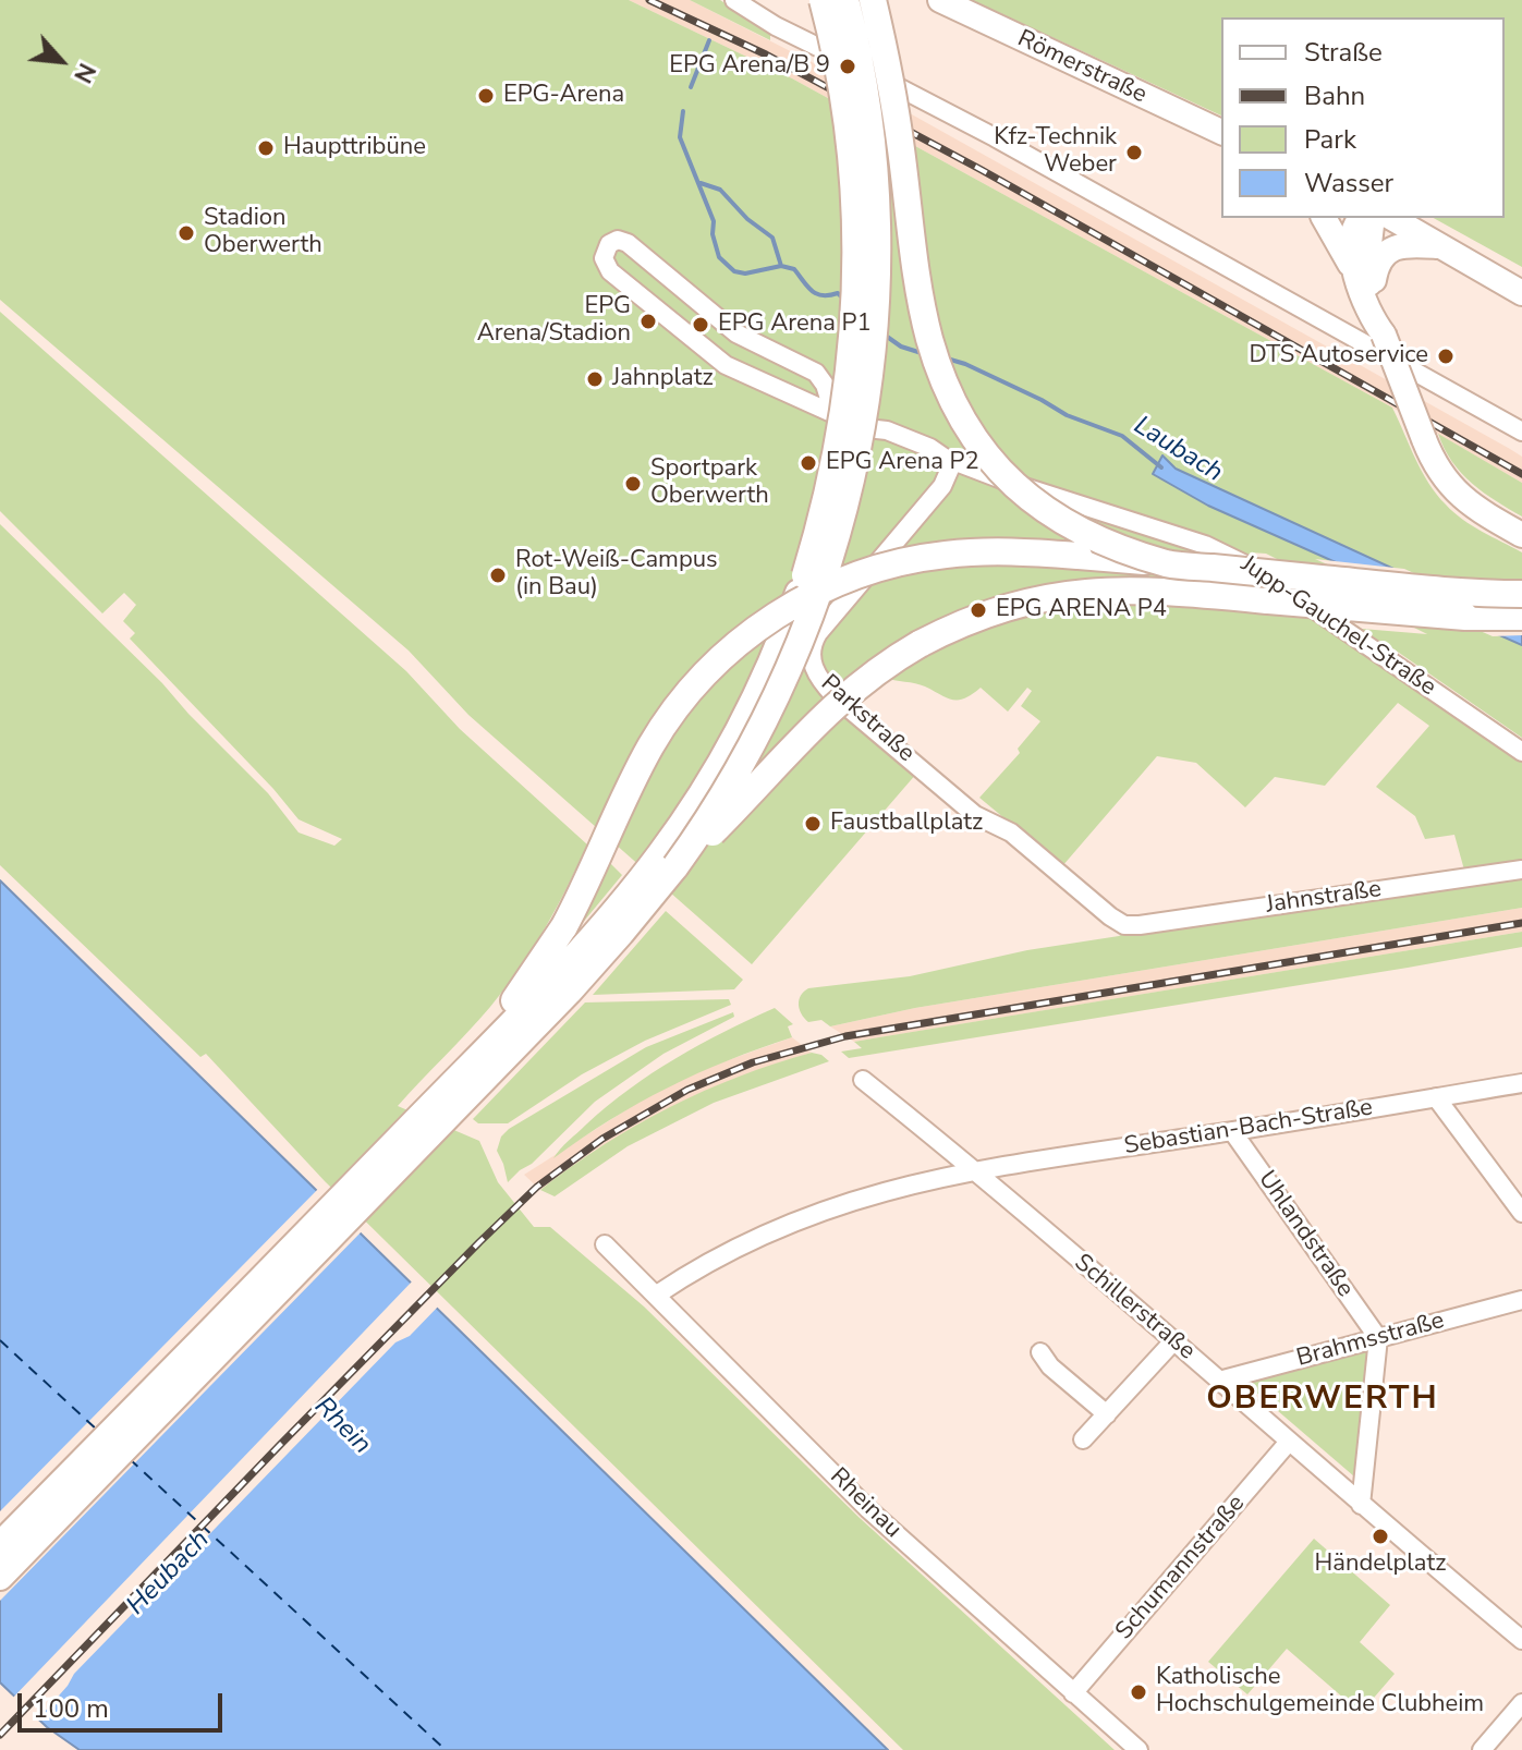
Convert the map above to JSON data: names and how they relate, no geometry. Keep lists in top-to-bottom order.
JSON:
{
  "streets": {
    "main road": ["Römerstraße"],
    "street": [
      "Jupp-Gauchel-Straße",
      "Parkstraße",
      "Jahnstraße",
      "Sebastian-Bach-Straße",
      "Uhlandstraße",
      "Schillerstraße",
      "Brahmsstraße",
      "Rheinau",
      "Schumannstraße"
    ]
  },
  "crossings": [
    ["Jupp-Gauchel-Straße", "Parkstraße"],
    ["Parkstraße", "Jahnstraße"],
    ["Sebastian-Bach-Straße", "Uhlandstraße"],
    ["Sebastian-Bach-Straße", "Schillerstraße"],
    ["Sebastian-Bach-Straße", "Rheinau"],
    ["Uhlandstraße", "Brahmsstraße"],
    ["Schillerstraße", "Brahmsstraße"],
    ["Schillerstraße", "Schumannstraße"],
    ["Rheinau", "Schumannstraße"]
  ],
  "districts": ["OBERWERTH"],
  "water": ["Laubach", "Rhein", "Heubach"],
  "places": [
    "EPG Arena/B 9",
    "EPG-Arena",
    "Haupttribüne",
    "Kfz-Technik Weber",
    "Stadion Oberwerth",
    "EPG Arena/Stadion",
    "EPG Arena P1",
    "DTS Autoservice",
    "Jahnplatz",
    "EPG Arena P2",
    "Sportpark Oberwerth",
    "Rot-Weiß-Campus (in Bau)",
    "EPG ARENA P4",
    "Faustballplatz",
    "Händelplatz",
    "Katholische Hochschulgemeinde Clubheim"
  ],
  "legend": [
    "Straße",
    "Bahn",
    "Park",
    "Wasser"
  ],
  "scale_bar": "100 m",
  "north": "bottom right"
}
